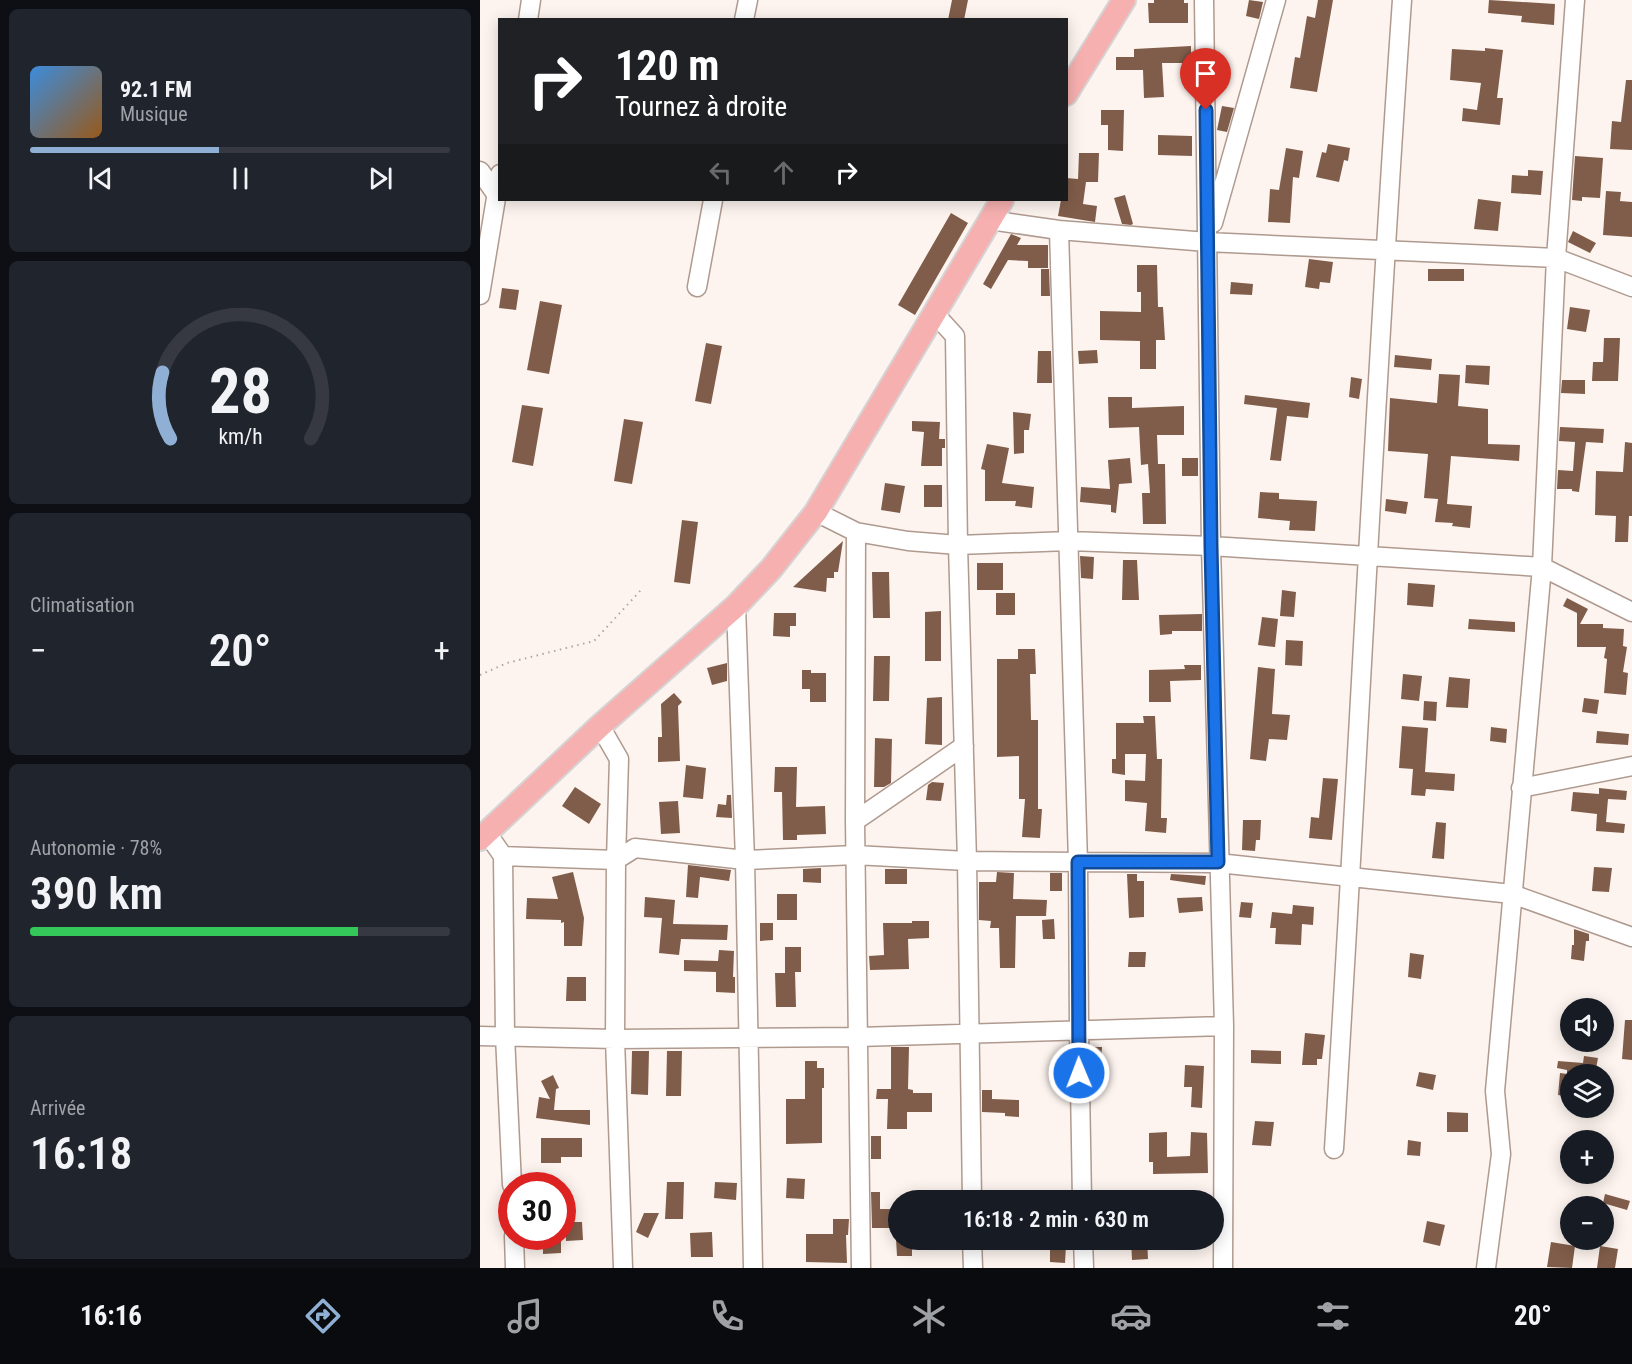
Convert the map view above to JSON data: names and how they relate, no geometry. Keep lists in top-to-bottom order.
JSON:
{
  "page": {
    "turn": ["120 m", "Tournez à droite"],
    "song": ["92.1 FM", "Musique"],
    "tile": [
      "Climatisation",
      ["Autonomie · 78%", "390 km"],
      ["Arrivée", "16:18"]
    ],
    "heat": ["−", "20°", "+"],
    "map_buttons": ["+", "−"],
    "limit": "30",
    "trip": "16:18 · 2 min · 630 m",
    "tabs": ["16:16", "20°"],
    "gauge": ["28", "km/h"]
  }
}
